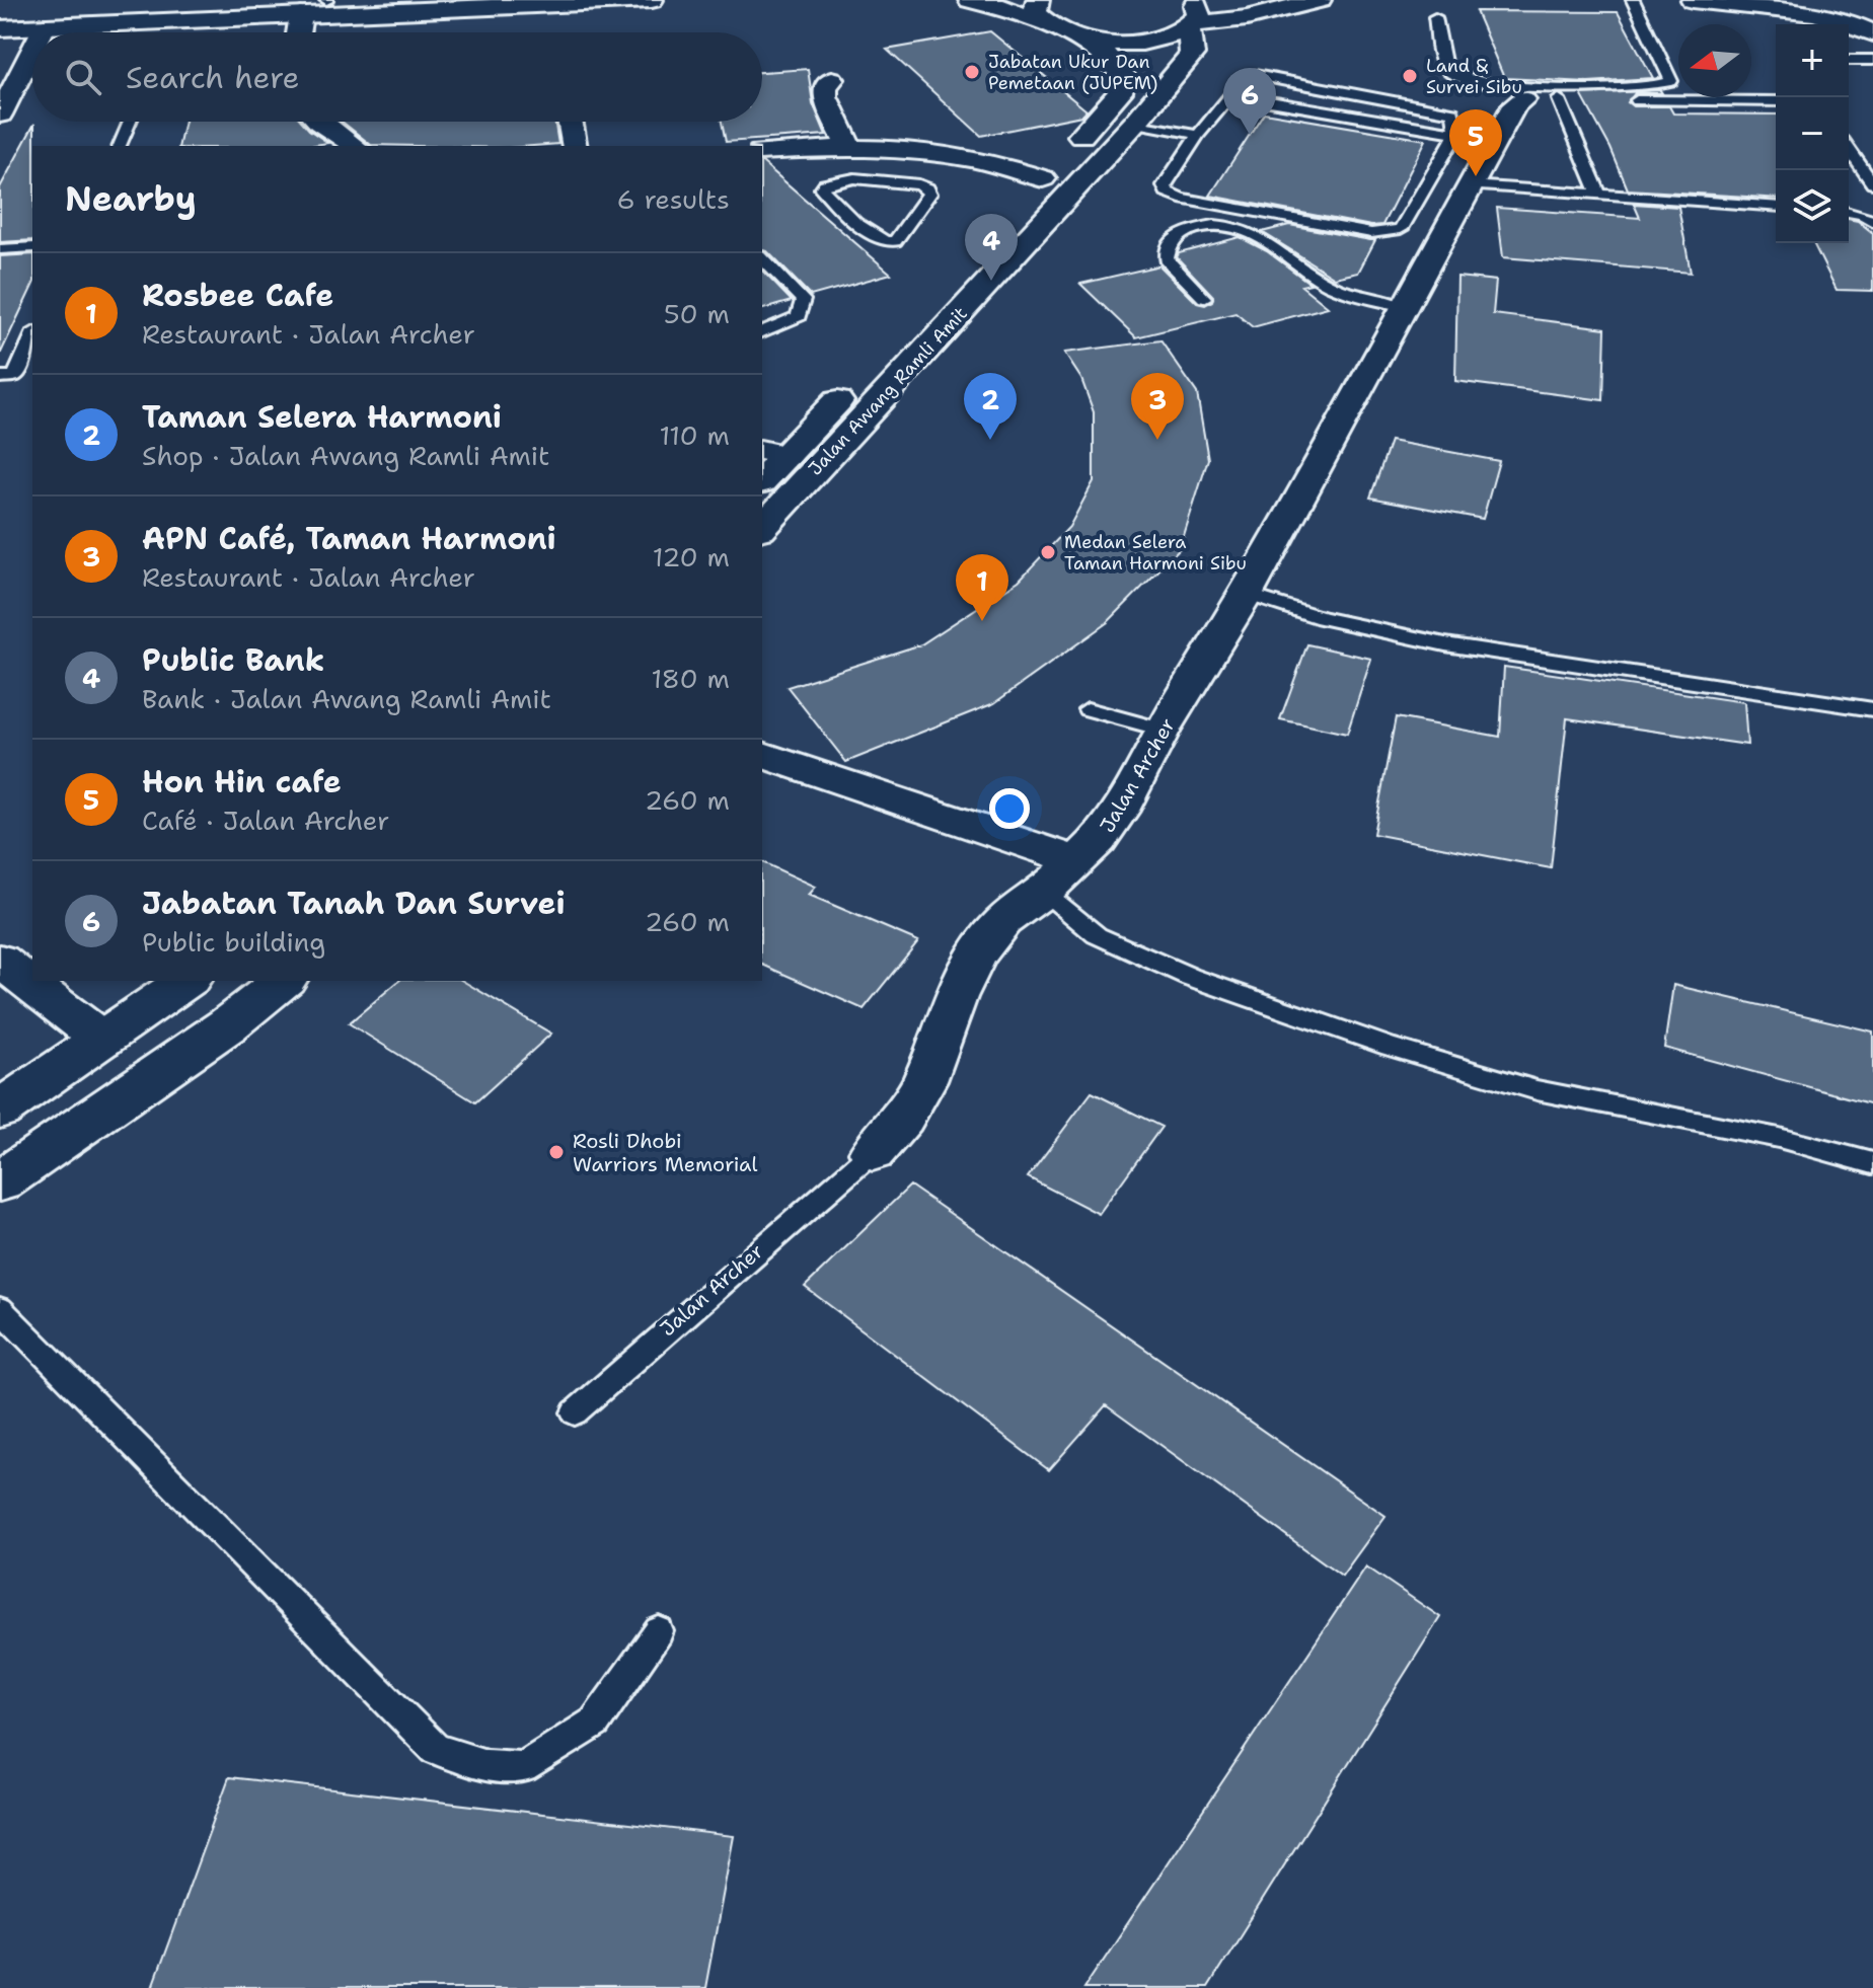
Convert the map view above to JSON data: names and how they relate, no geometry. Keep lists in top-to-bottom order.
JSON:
{
  "streets": {
    "main road": ["Jalan Awang Ramli Amit"],
    "street": ["Jalan Archer"]
  },
  "places": [
    "Jabatan Ukur Dan Pemetaan (JUPEM)",
    "Land & Survei Sibu",
    "Medan Selera Taman Harmoni Sibu",
    "Rosli Dhobi Warriors Memorial"
  ],
  "north": "left",
  "page": {
    "map_buttons": ["+", "−"],
    "search": "Search here",
    "pins": [
      "6",
      "5",
      "4",
      "2",
      "3",
      "1"
    ],
    "heading": ["Nearby", "6 results"],
    "list": [
      {
        "mark": "1",
        "name": "Rosbee Cafe",
        "note": "Restaurant · Jalan Archer",
        "value": "50 m"
      },
      {
        "mark": "2",
        "name": "Taman Selera Harmoni",
        "note": "Shop · Jalan Awang Ramli Amit",
        "value": "110 m"
      },
      {
        "mark": "3",
        "name": "APN Café, Taman Harmoni",
        "note": "Restaurant · Jalan Archer",
        "value": "120 m"
      },
      {
        "mark": "4",
        "name": "Public Bank",
        "note": "Bank · Jalan Awang Ramli Amit",
        "value": "180 m"
      },
      {
        "mark": "5",
        "name": "Hon Hin cafe",
        "note": "Café · Jalan Archer",
        "value": "260 m"
      },
      {
        "mark": "6",
        "name": "Jabatan Tanah Dan Survei",
        "note": "Public building",
        "value": "260 m"
      }
    ]
  }
}
